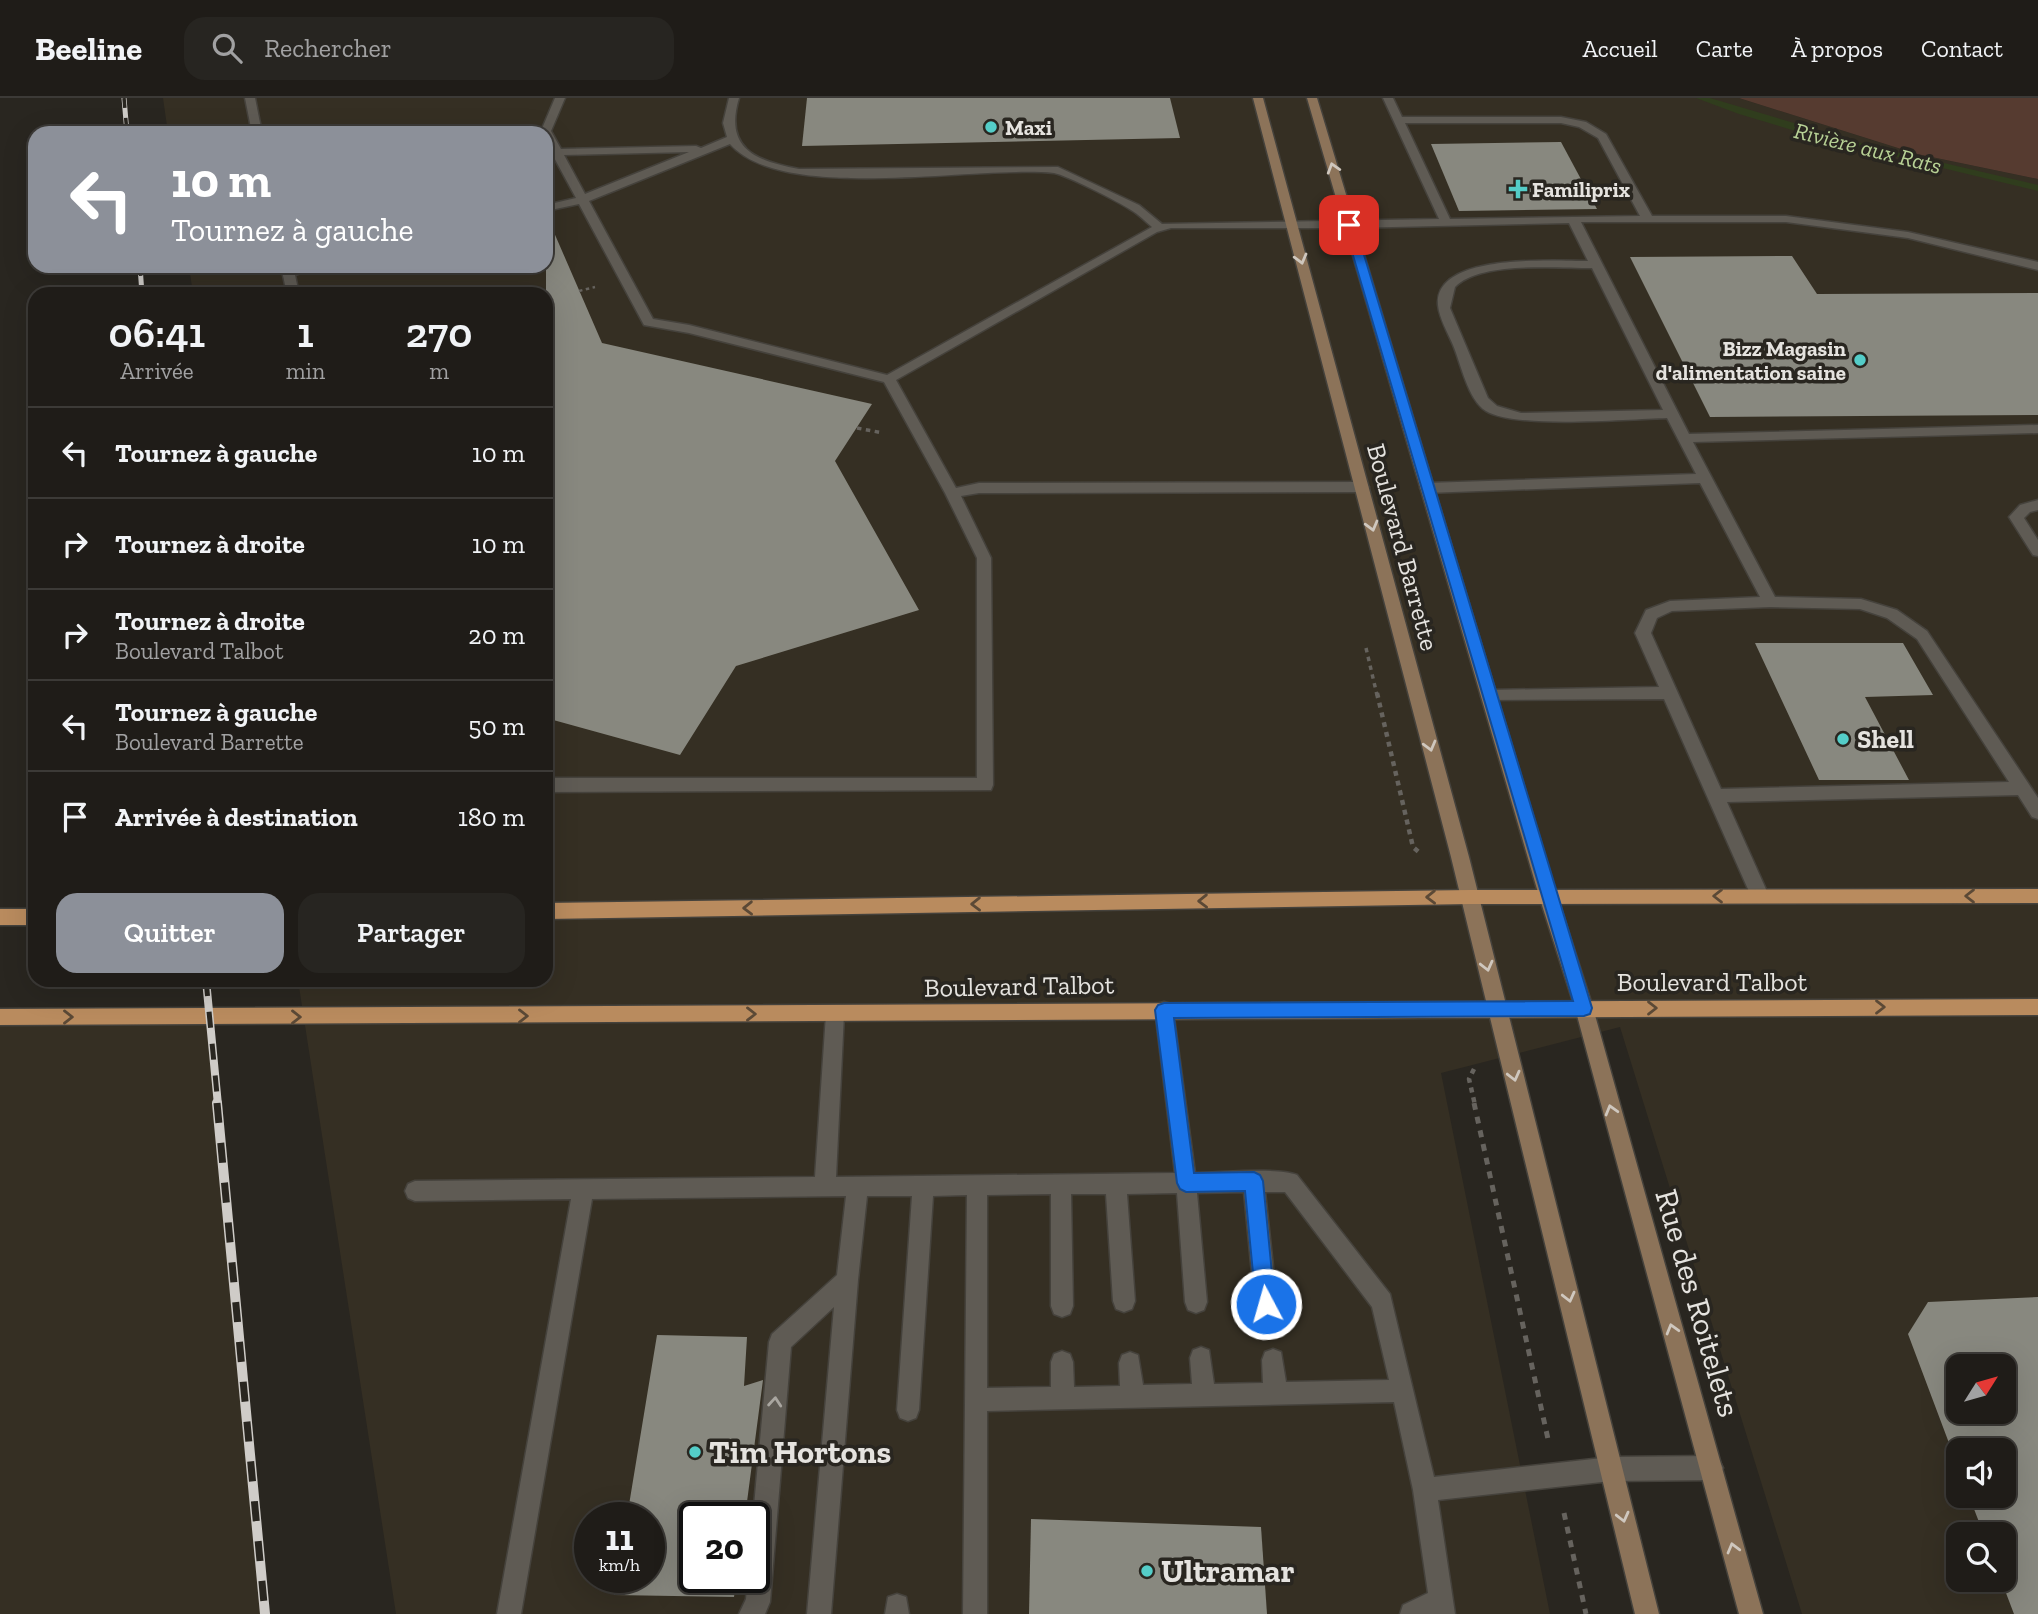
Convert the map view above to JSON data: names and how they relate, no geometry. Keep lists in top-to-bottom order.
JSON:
{
  "streets": {
    "main road": ["Boulevard Barrette", "Boulevard Talbot", "Rue des Roitelets"]
  },
  "crossings": [
    ["Boulevard Barrette", "Boulevard Talbot"],
    ["Boulevard Barrette", "Rue des Roitelets"],
    ["Boulevard Talbot", "Rue des Roitelets"]
  ],
  "water": ["Rivière aux Rats"],
  "places": {
    "other": [
      "Maxi",
      "Bizz Magasin d'alimentation saine",
      "Shell",
      "Tim Hortons",
      "Ultramar"
    ],
    "health": ["Familiprix"]
  },
  "north": "top right",
  "page": {
    "header": "Beeline",
    "search": "Rechercher",
    "nav": [
      "Accueil",
      "Carte",
      "À propos",
      "Contact"
    ],
    "turn": ["10 m", "Tournez à gauche"],
    "eta": [
      "06:41",
      "Arrivée",
      "1",
      "min",
      "270",
      "m"
    ],
    "list": [
      {
        "name": "Tournez à gauche",
        "value": "10 m"
      },
      {
        "name": "Tournez à droite",
        "value": "10 m"
      },
      {
        "name": "Tournez à droite",
        "note": "Boulevard Talbot",
        "value": "20 m"
      },
      {
        "name": "Tournez à gauche",
        "note": "Boulevard Barrette",
        "value": "50 m"
      },
      {
        "name": "Arrivée à destination",
        "value": "180 m"
      }
    ],
    "buttons": ["Quitter", "Partager"],
    "speed": "11 km/h",
    "limit": "20"
  }
}
